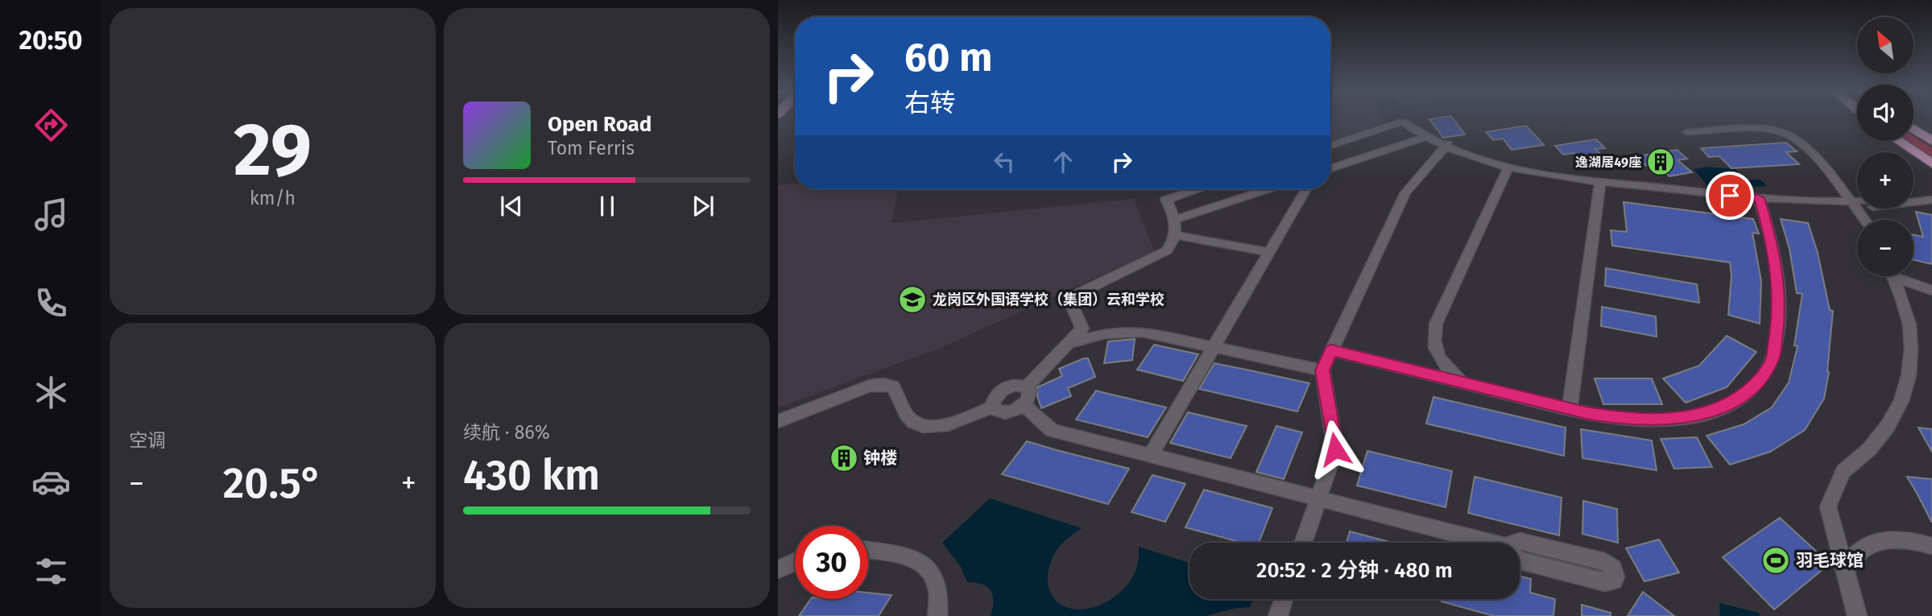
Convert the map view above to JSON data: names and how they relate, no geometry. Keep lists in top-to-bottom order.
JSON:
{
  "places": {
    "building": ["逸湖居49座", "钟楼"],
    "school or university": ["龙岗区外国语学校（集团）云和学校"],
    "sports": ["羽毛球馆"]
  },
  "north": "top left",
  "page": {
    "tabs": "20:50",
    "tile": [
      ["29", "km/h"],
      "空调",
      ["续航 · 86%", "430 km"]
    ],
    "map_buttons": ["+", "−"],
    "turn": ["60 m", "右转"],
    "song": ["Open Road", "Tom Ferris"],
    "heat": ["−", "20.5°", "+"],
    "limit": "30",
    "trip": "20:52 · 2 分钟 · 480 m"
  }
}
